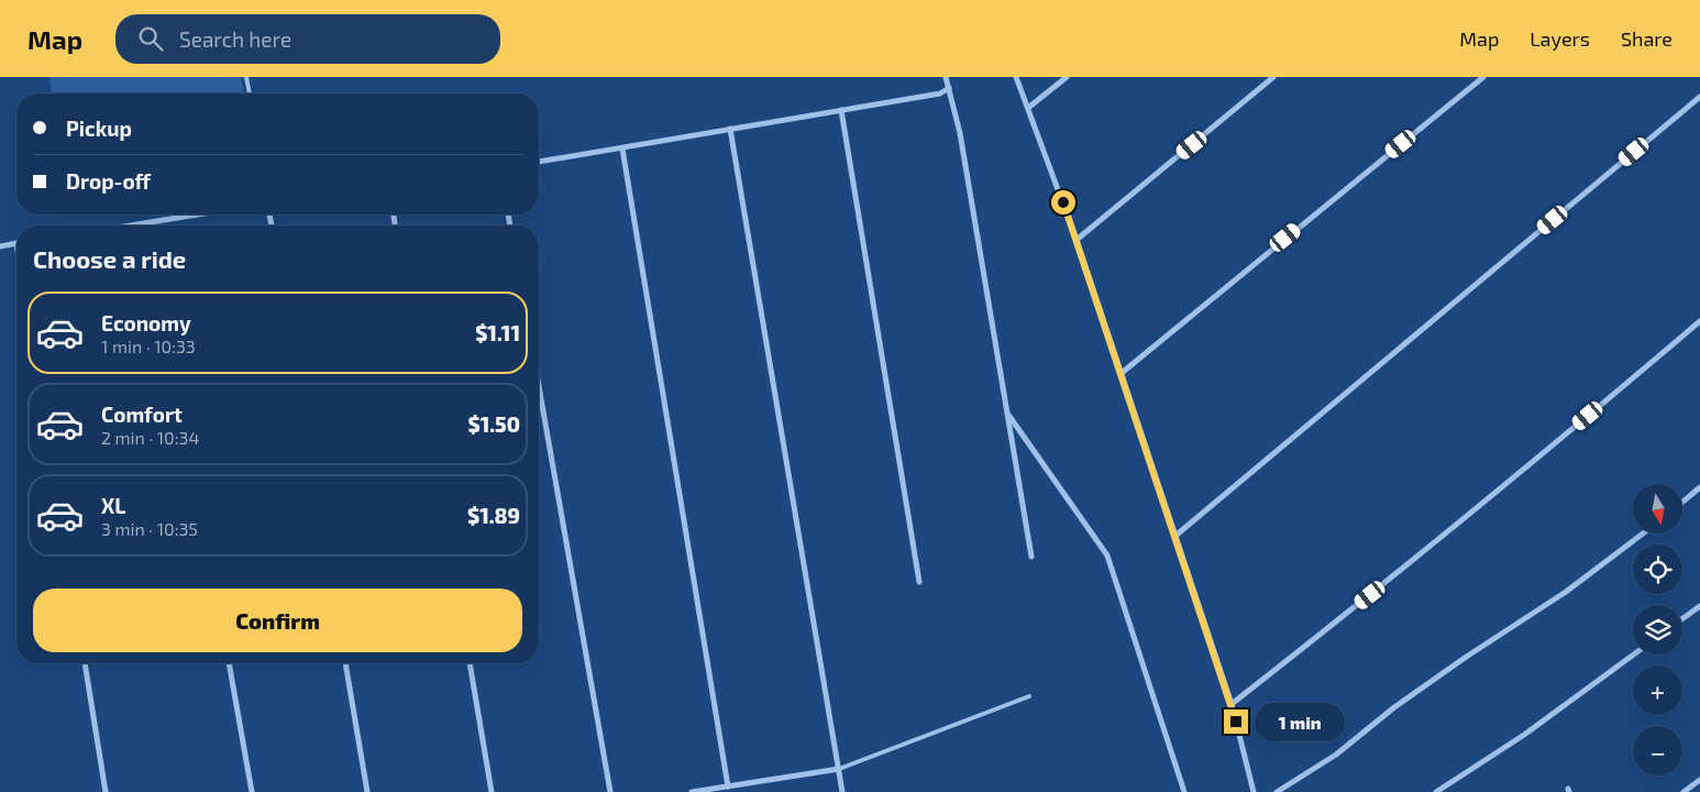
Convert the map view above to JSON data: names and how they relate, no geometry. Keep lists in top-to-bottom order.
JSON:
{
  "north": "bottom",
  "page": {
    "header": "Map",
    "search": "Search here",
    "nav": ["Map", "Layers", "Share"],
    "banner": ["Pickup", "Drop-off"],
    "heading": "Choose a ride",
    "list": [
      {
        "name": "Economy",
        "note": "1 min · 10:33",
        "value": "$1.11"
      },
      {
        "name": "Comfort",
        "note": "2 min · 10:34",
        "value": "$1.50"
      },
      {
        "name": "XL",
        "note": "3 min · 10:35",
        "value": "$1.89"
      }
    ],
    "map_buttons": ["+", "−"],
    "buttons": "Confirm",
    "bubble": "1 min"
  }
}
